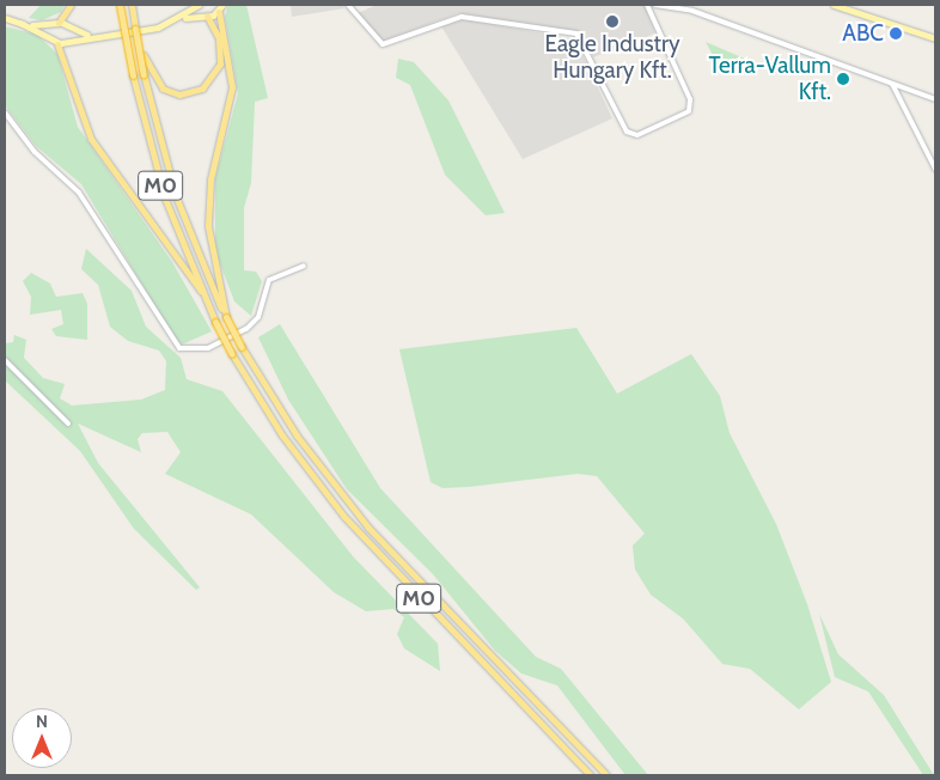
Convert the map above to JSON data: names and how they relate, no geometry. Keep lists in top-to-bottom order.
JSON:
{
  "streets": {
    "highway": ["M0"]
  },
  "places": ["Eagle Industry Hungary Kft.", "ABC", "Terra-Vallum Kft."],
  "north": "top"
}
